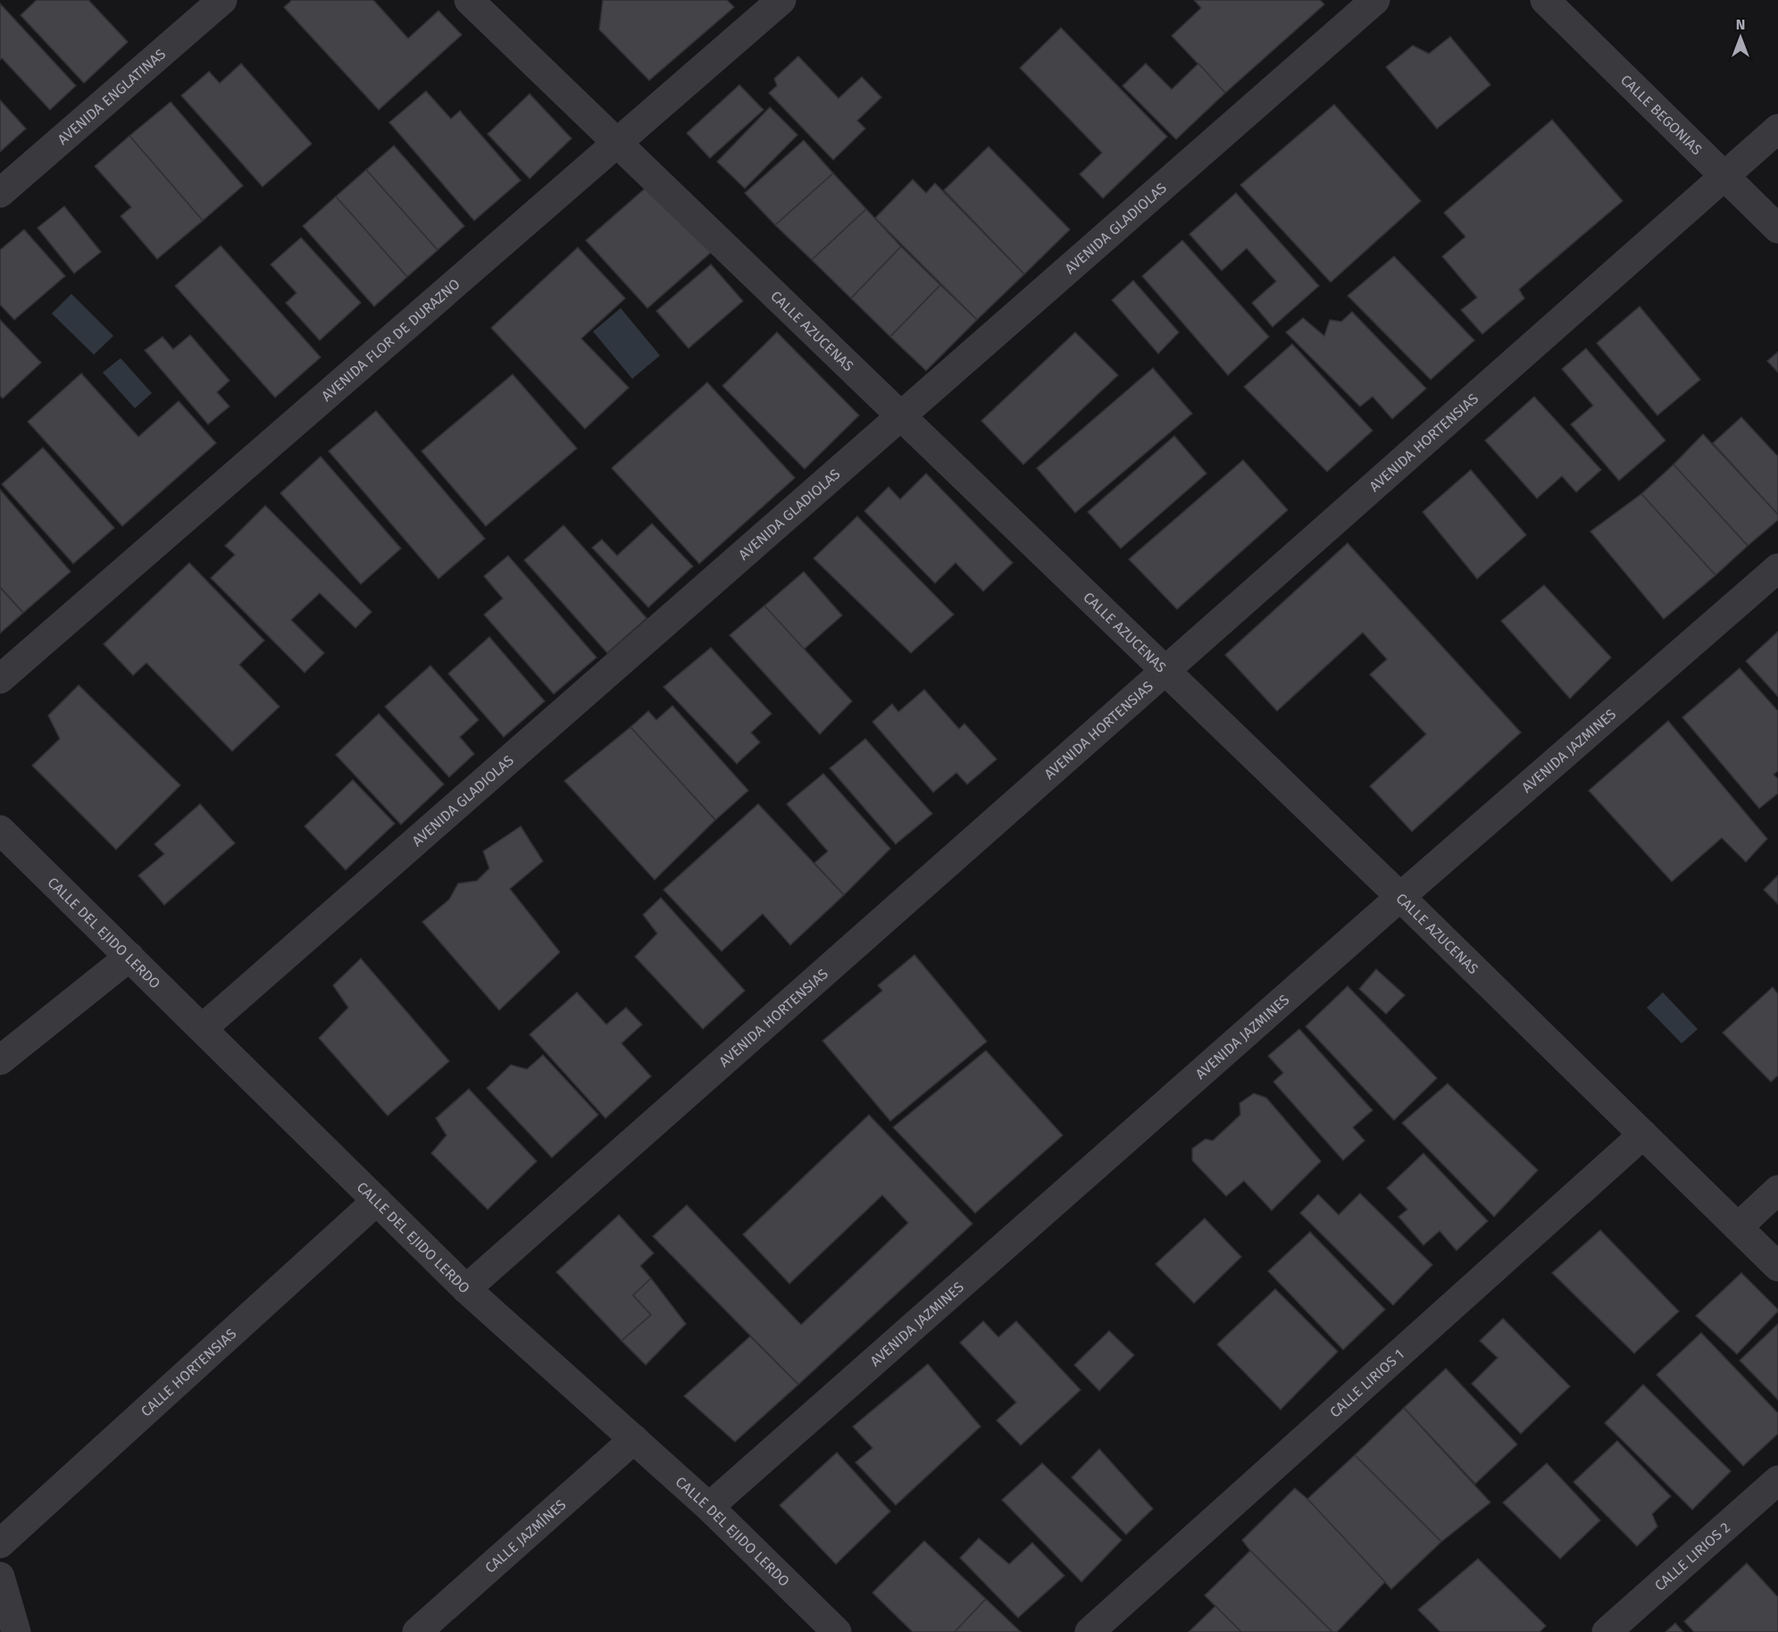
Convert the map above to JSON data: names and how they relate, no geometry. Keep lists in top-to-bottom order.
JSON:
{
  "streets": {
    "street": [
      "AVENIDA ENGLATINAS",
      "CALLE BEGONIAS",
      "AVENIDA GLADIOLAS",
      "CALLE AZUCENAS",
      "AVENIDA FLOR DE DURAZNO",
      "AVENIDA HORTENSIAS",
      "AVENIDA JAZMINES",
      "CALLE DEL EJIDO LERDO",
      "CALLE HORTENSIAS",
      "CALLE LIRIOS 1",
      "CALLE JAZMÍNES",
      "CALLE LIRIOS 2"
    ]
  },
  "crossings": [
    ["CALLE BEGONIAS", "AVENIDA HORTENSIAS"],
    ["AVENIDA GLADIOLAS", "CALLE AZUCENAS"],
    ["AVENIDA GLADIOLAS", "CALLE DEL EJIDO LERDO"],
    ["CALLE AZUCENAS", "AVENIDA FLOR DE DURAZNO"],
    ["CALLE AZUCENAS", "AVENIDA HORTENSIAS"],
    ["CALLE AZUCENAS", "AVENIDA JAZMINES"],
    ["CALLE AZUCENAS", "CALLE LIRIOS 1"],
    ["AVENIDA HORTENSIAS", "CALLE DEL EJIDO LERDO"],
    ["AVENIDA JAZMINES", "CALLE DEL EJIDO LERDO"],
    ["CALLE DEL EJIDO LERDO", "CALLE HORTENSIAS"],
    ["CALLE DEL EJIDO LERDO", "CALLE JAZMÍNES"]
  ],
  "north": "top"
}
